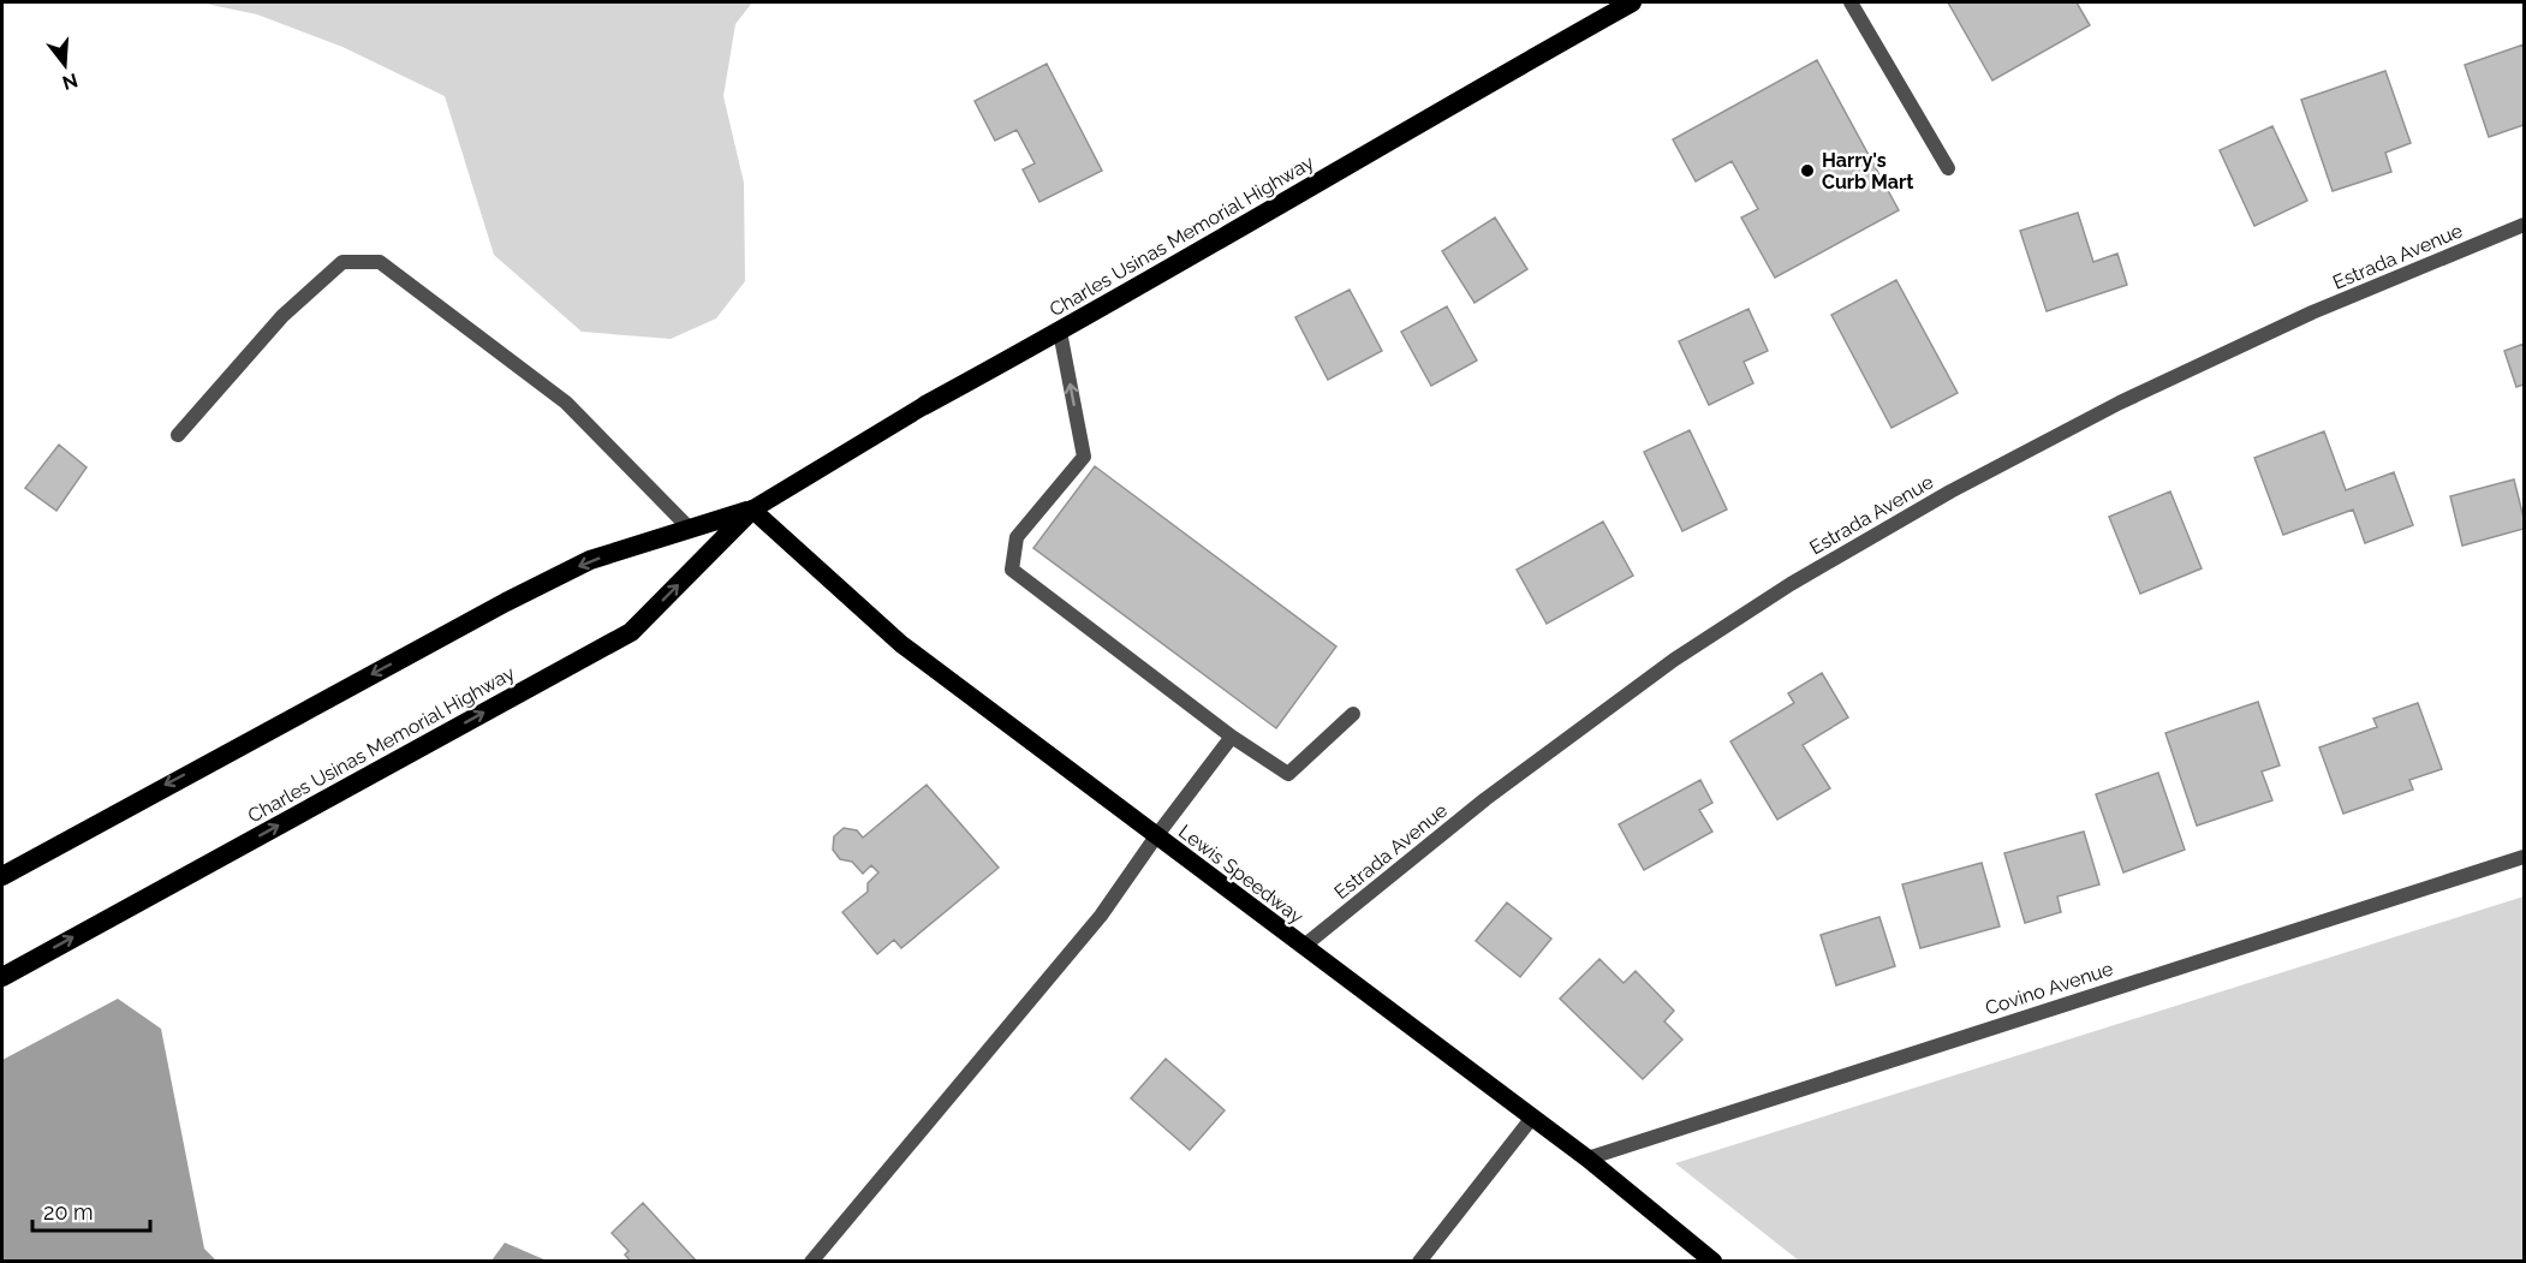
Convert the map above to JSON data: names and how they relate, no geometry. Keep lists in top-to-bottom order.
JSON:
{
  "streets": {
    "highway": ["Charles Usinas Memorial Highway"],
    "main road": ["Lewis Speedway"],
    "street": ["Estrada Avenue", "Covino Avenue"]
  },
  "crossings": [
    ["Charles Usinas Memorial Highway", "Lewis Speedway"],
    ["Estrada Avenue", "Lewis Speedway"],
    ["Lewis Speedway", "Covino Avenue"]
  ],
  "places": ["Harry's Curb Mart"],
  "scale_bar": "20 m",
  "north": "bottom"
}
